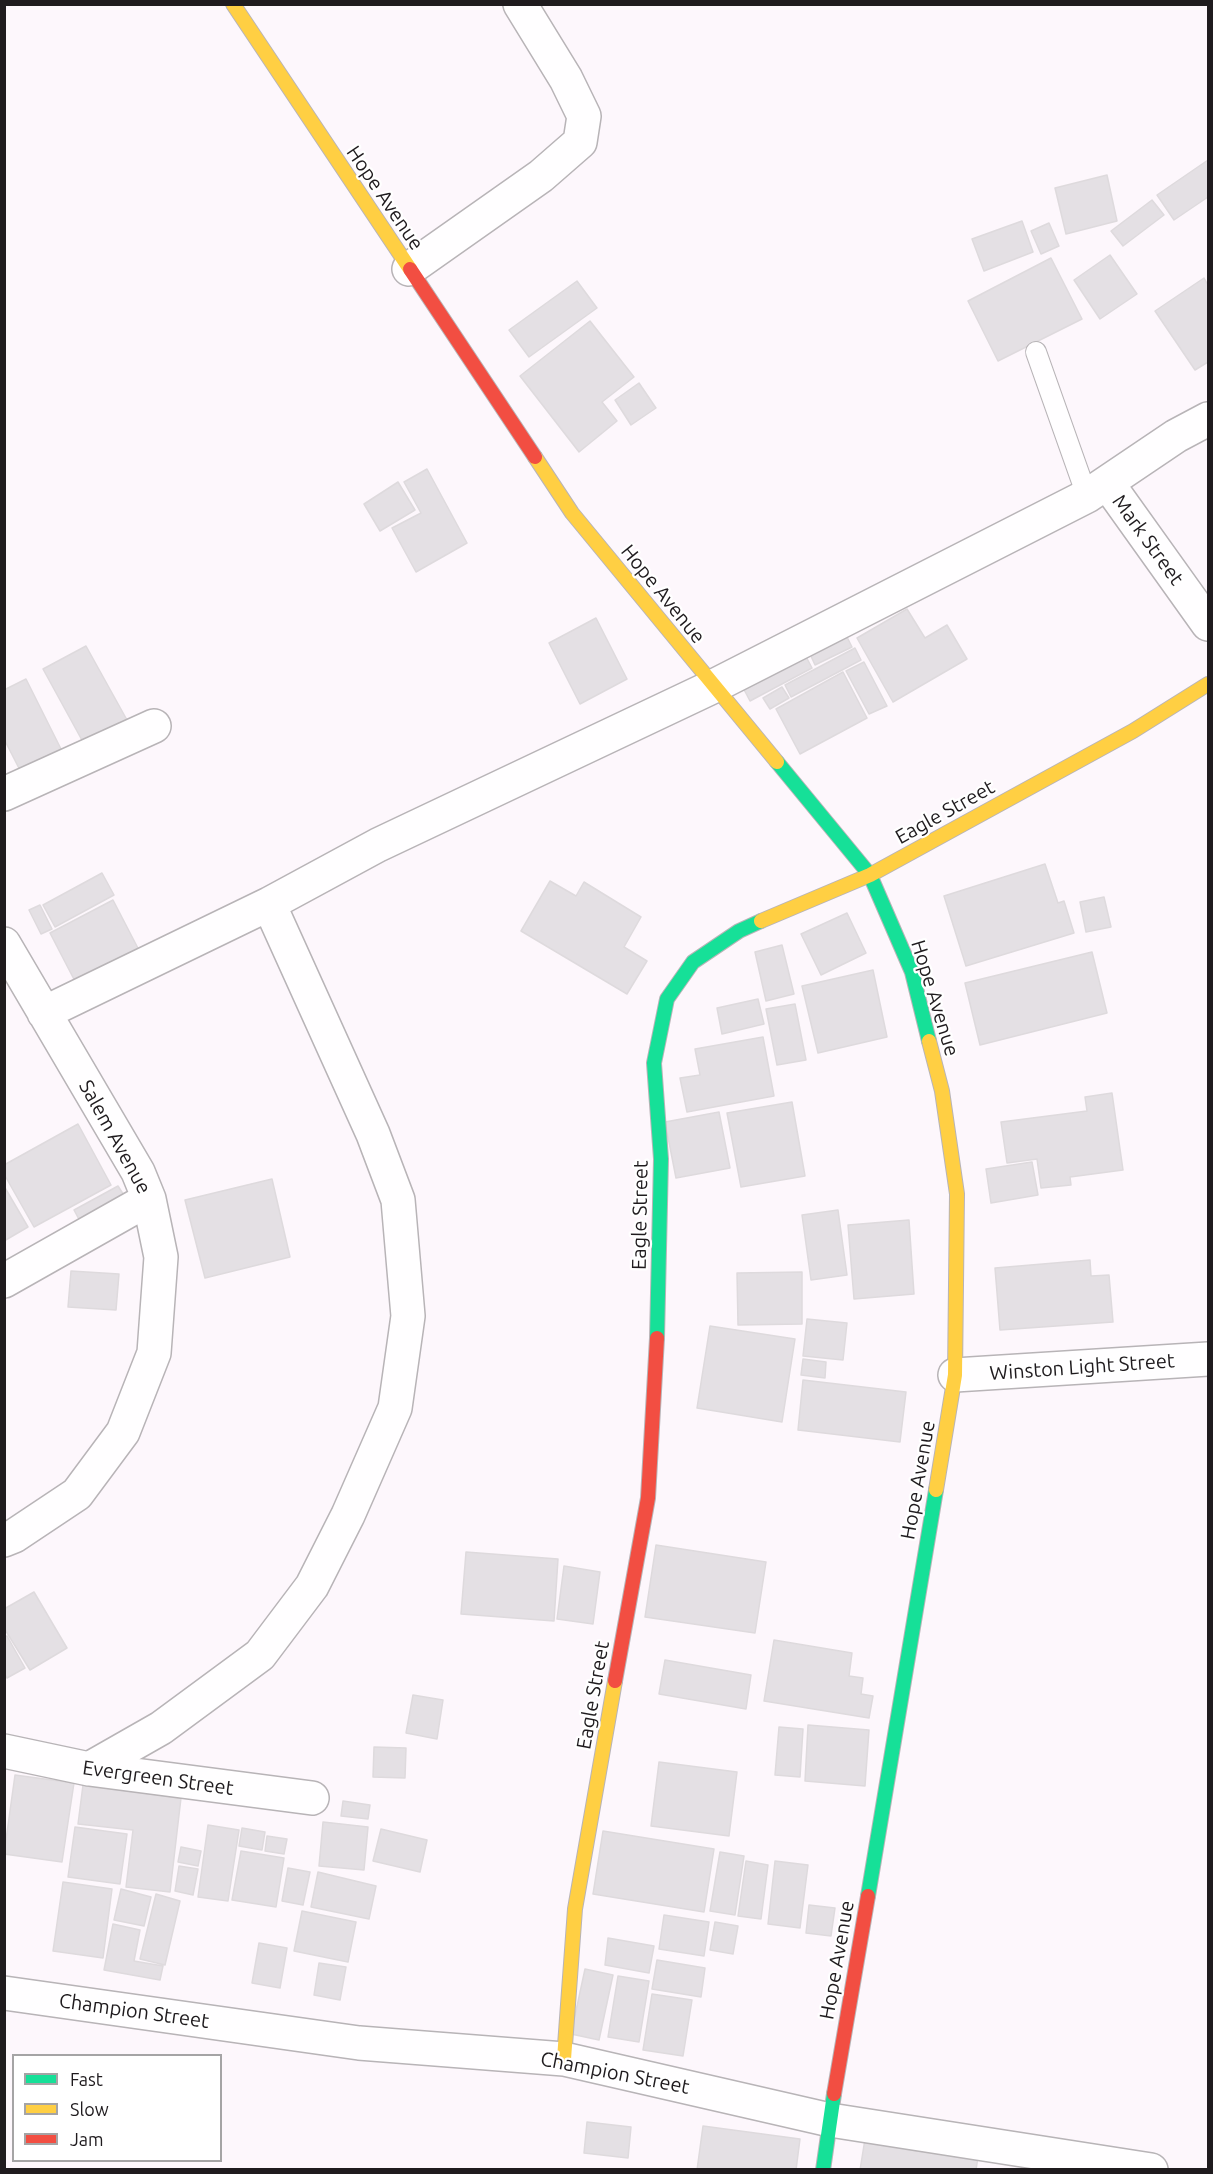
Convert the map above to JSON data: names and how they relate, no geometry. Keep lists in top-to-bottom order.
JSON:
{
  "streets": {
    "street": [
      "Hope Avenue",
      "Mark Street",
      "Eagle Street",
      "Salem Avenue",
      "Winston Light Street",
      "Evergreen Street",
      "Champion Street"
    ]
  },
  "crossings": [
    ["Hope Avenue", "Eagle Street"],
    ["Hope Avenue", "Winston Light Street"],
    ["Hope Avenue", "Champion Street"],
    ["Eagle Street", "Champion Street"]
  ],
  "legend": ["Fast", "Slow", "Jam"]
}
